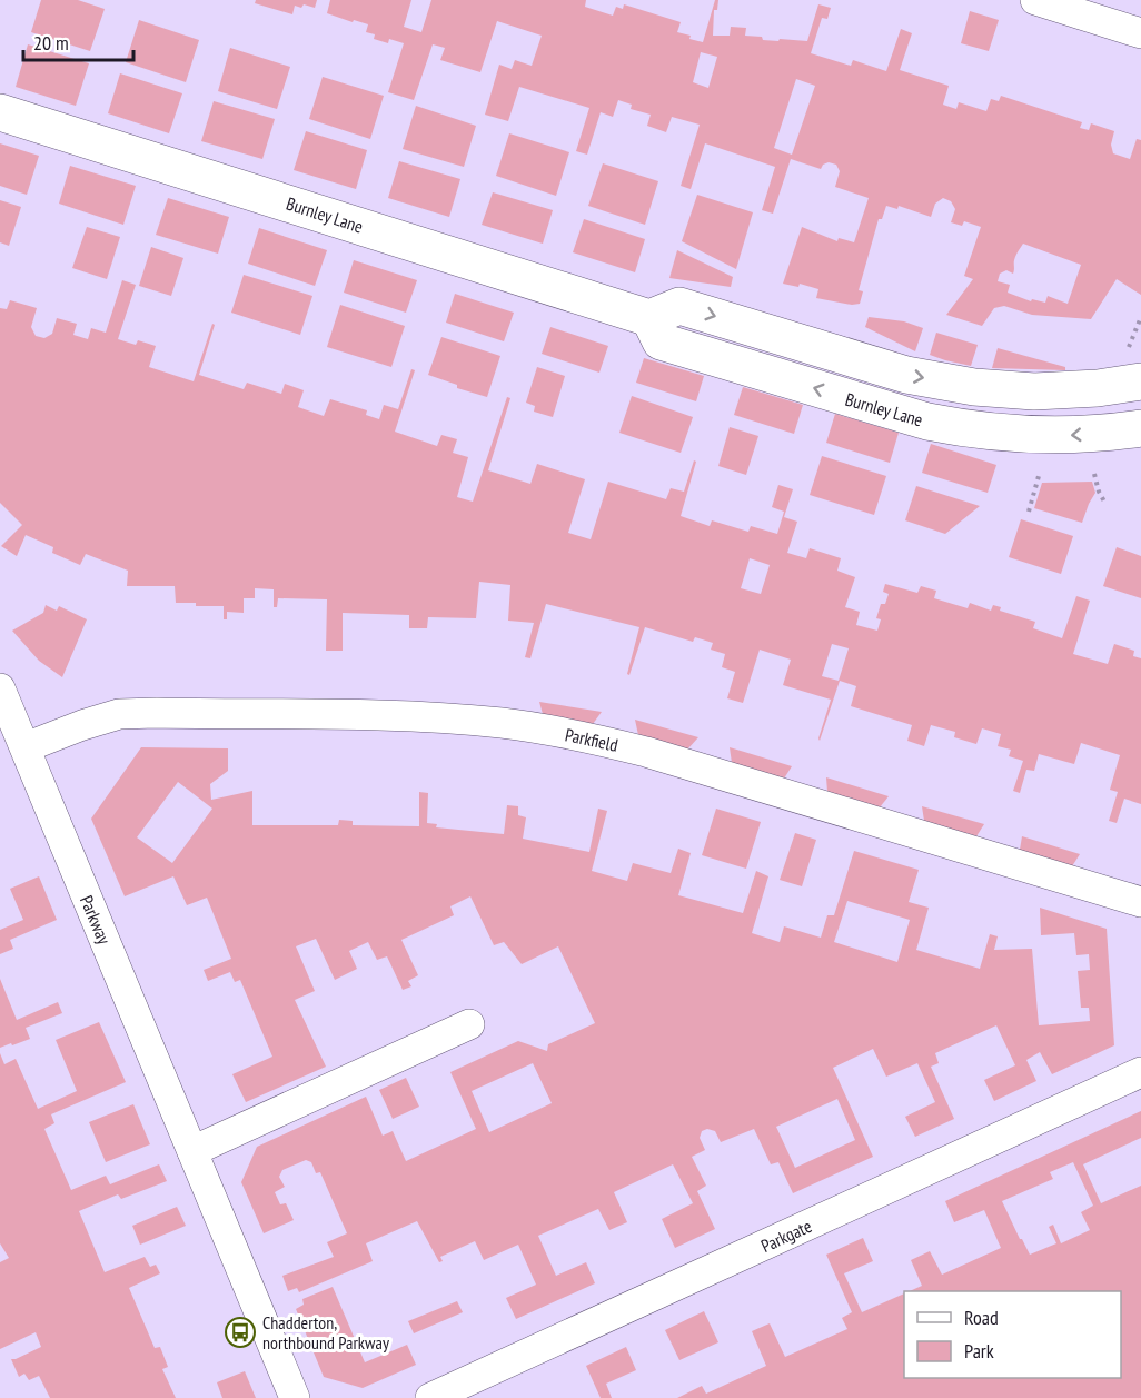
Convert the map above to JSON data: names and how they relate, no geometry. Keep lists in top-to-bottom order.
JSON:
{
  "streets": {
    "street": [
      "Burnley Lane",
      "Parkfield",
      "Parkway",
      "Parkgate"
    ]
  },
  "crossings": [
    ["Parkfield", "Parkway"]
  ],
  "places": {
    "bus stop": ["Chadderton, northbound Parkway"]
  },
  "legend": ["Road", "Park"],
  "scale_bar": "20 m"
}
